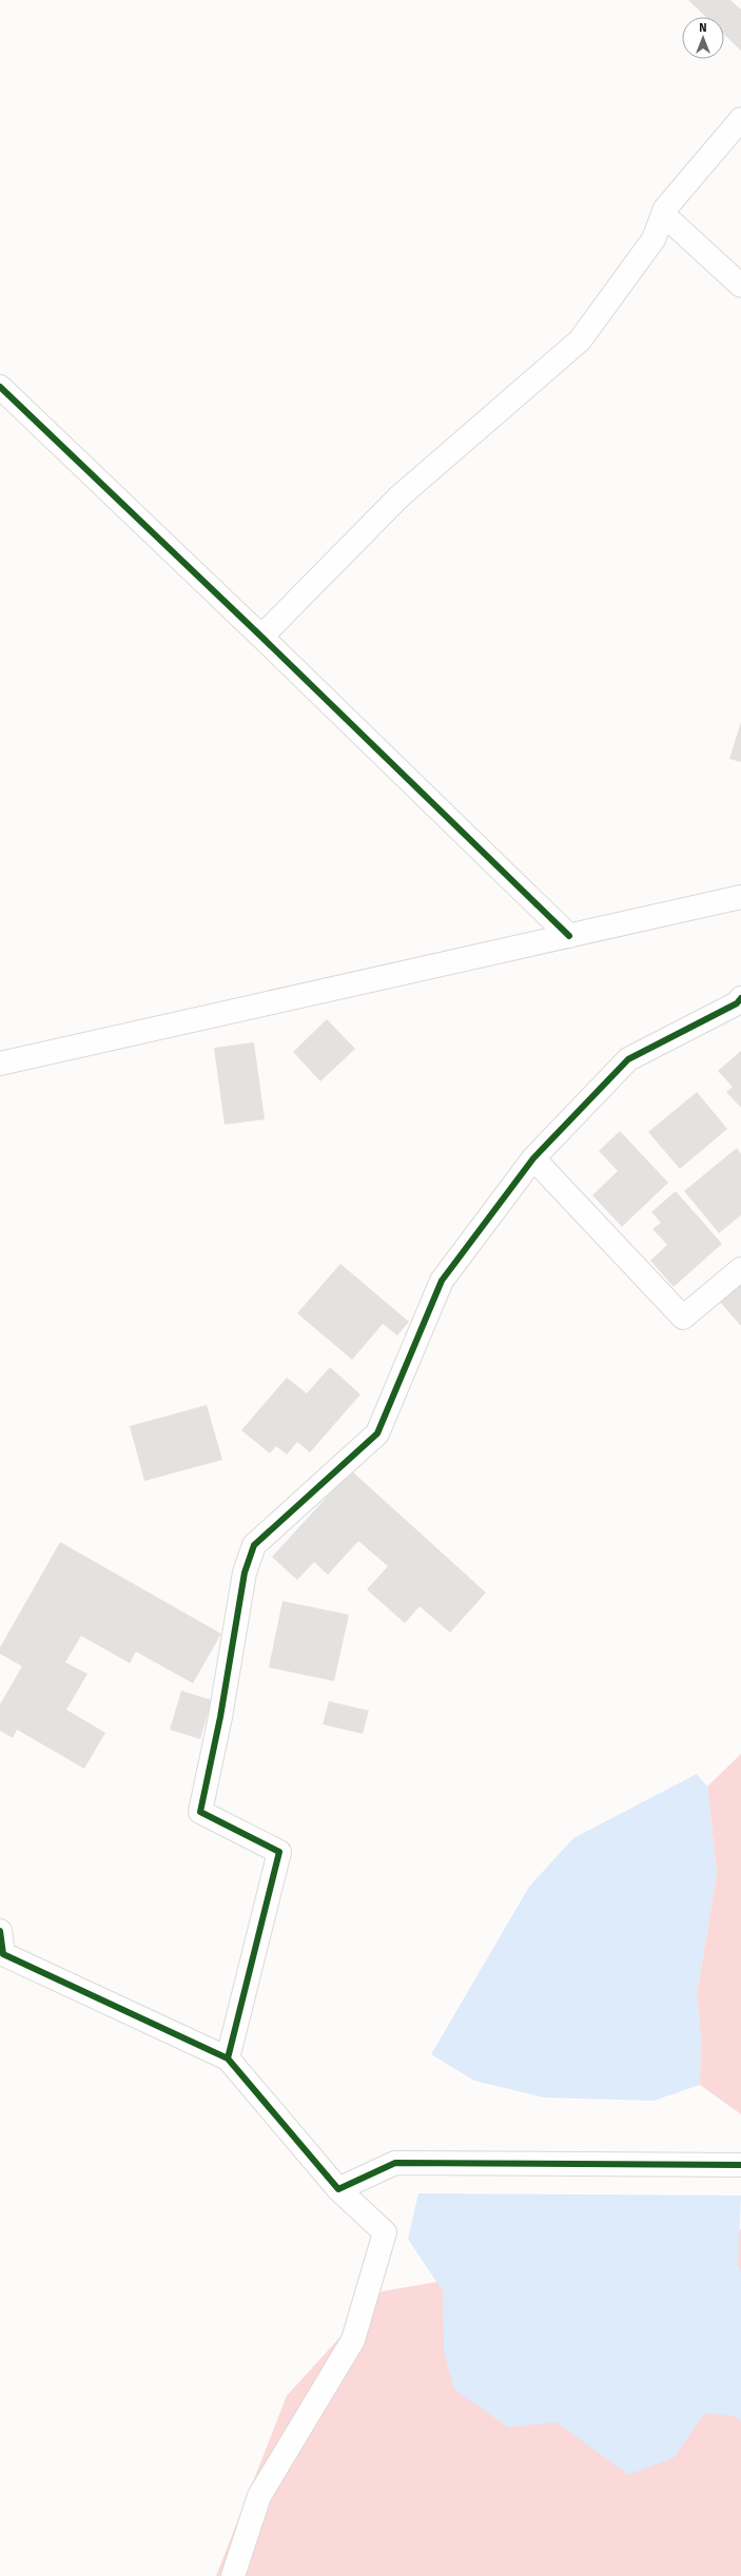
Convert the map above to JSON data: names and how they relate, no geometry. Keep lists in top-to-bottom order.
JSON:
{
  "north": "top"
}
